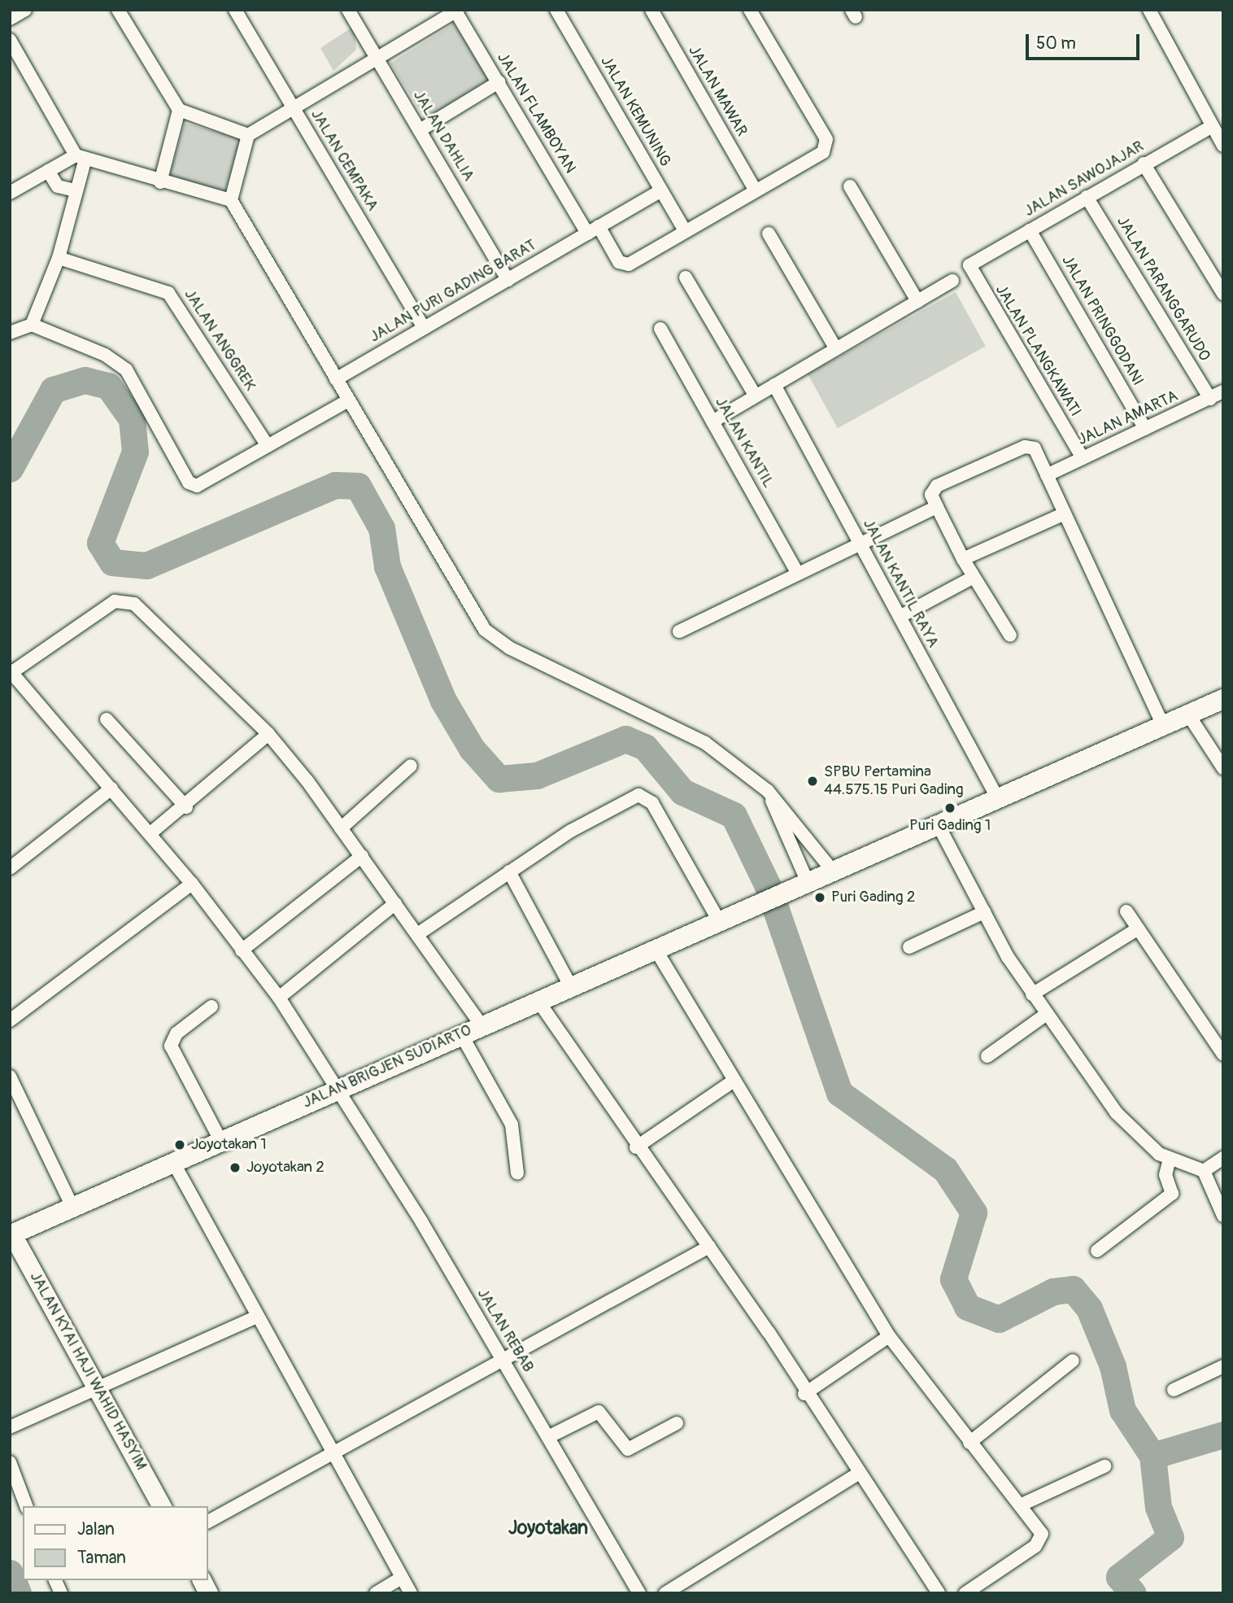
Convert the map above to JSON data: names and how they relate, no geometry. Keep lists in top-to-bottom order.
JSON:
{
  "streets": {
    "main road": ["JALAN BRIGJEN SUDIARTO", "JALAN KYAI HAJI WAHID HASYIM"],
    "street": [
      "JALAN MAWAR",
      "JALAN KEMUNING",
      "JALAN FLAMBOYAN",
      "JALAN DAHLIA",
      "JALAN CEMPAKA",
      "JALAN SAWOJAJAR",
      "JALAN PARANGGARUDO",
      "JALAN PURI GADING BARAT",
      "JALAN PRINGGODANI",
      "JALAN ANGGREK",
      "JALAN PLANGKAWATI",
      "JALAN AMARTA",
      "JALAN KANTIL",
      "JALAN KANTIL RAYA",
      "JALAN REBAB"
    ]
  },
  "crossings": [
    ["JALAN KEMUNING", "JALAN FLAMBOYAN"],
    ["JALAN KEMUNING", "JALAN PURI GADING BARAT"],
    ["JALAN FLAMBOYAN", "JALAN PURI GADING BARAT"],
    ["JALAN DAHLIA", "JALAN PURI GADING BARAT"],
    ["JALAN CEMPAKA", "JALAN PURI GADING BARAT"],
    ["JALAN SAWOJAJAR", "JALAN PARANGGARUDO"],
    ["JALAN SAWOJAJAR", "JALAN PRINGGODANI"],
    ["JALAN SAWOJAJAR", "JALAN PLANGKAWATI"],
    ["JALAN PARANGGARUDO", "JALAN AMARTA"],
    ["JALAN PRINGGODANI", "JALAN AMARTA"],
    ["JALAN PLANGKAWATI", "JALAN AMARTA"],
    ["JALAN KANTIL RAYA", "JALAN BRIGJEN SUDIARTO"],
    ["JALAN BRIGJEN SUDIARTO", "JALAN REBAB"],
    ["JALAN BRIGJEN SUDIARTO", "JALAN KYAI HAJI WAHID HASYIM"]
  ],
  "districts": ["Joyotakan"],
  "places": [
    "SPBU Pertamina 44.575.15 Puri Gading",
    "Puri Gading 1",
    "Puri Gading 2",
    "Joyotakan 1",
    "Joyotakan 2"
  ],
  "legend": ["Jalan", "Taman"],
  "scale_bar": "50 m"
}
